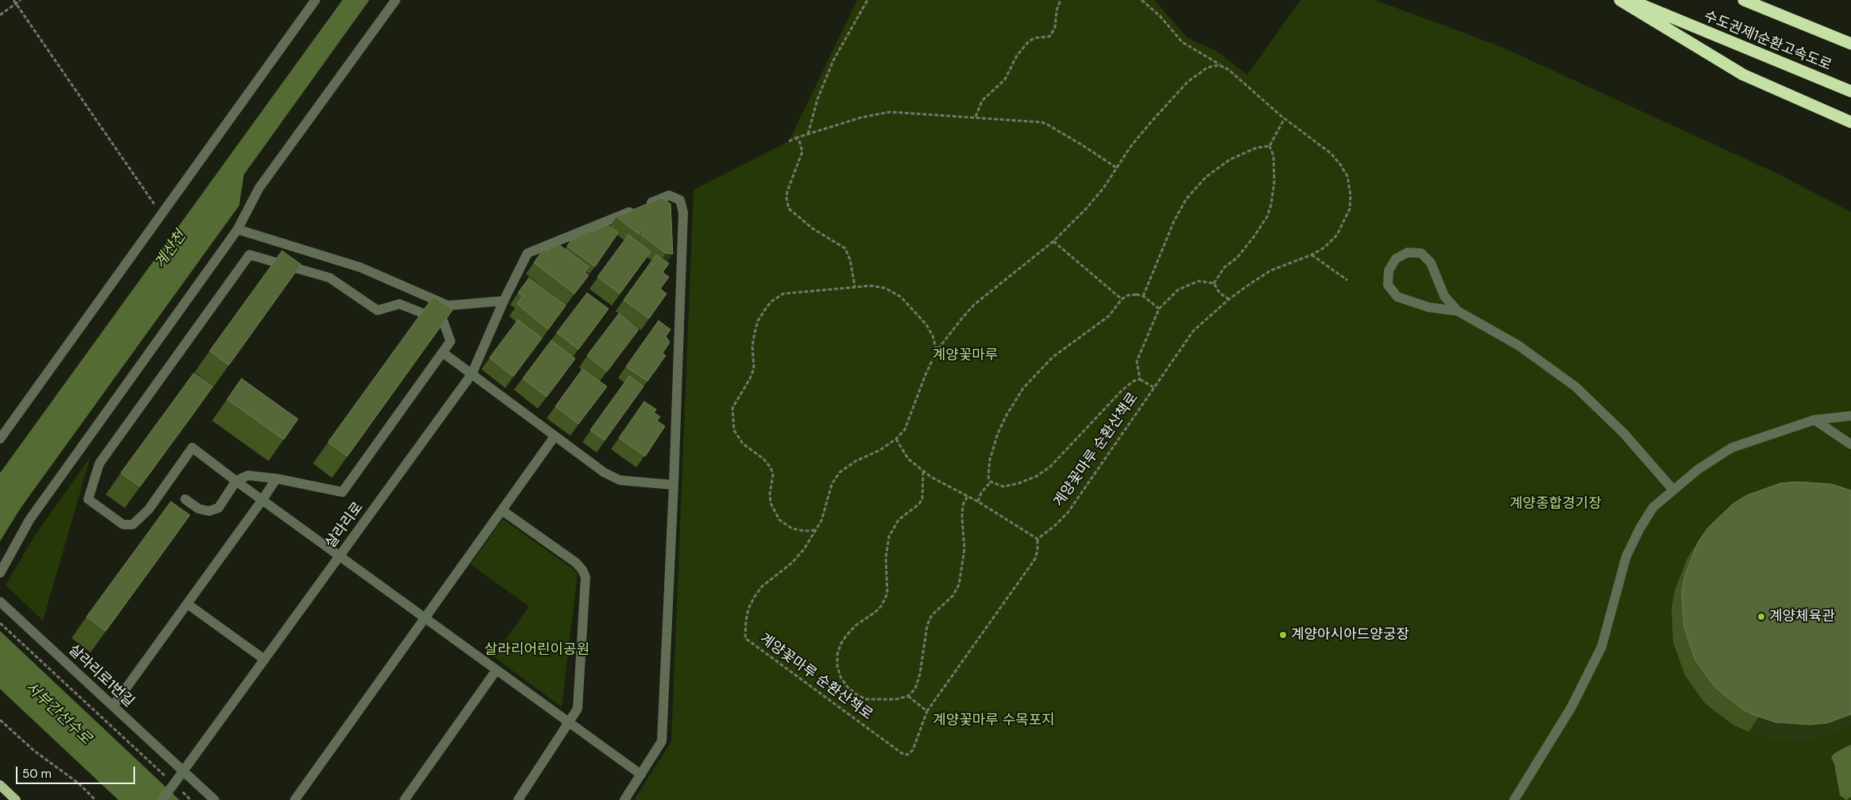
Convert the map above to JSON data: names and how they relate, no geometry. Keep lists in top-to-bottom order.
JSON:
{
  "streets": {
    "highway": ["수도권제1순환고속도로"],
    "street": ["살라리로", "살라리로1번길"],
    "path": ["계양꽃마루 순환산책로"]
  },
  "crossings": [
    ["살라리로", "살라리로1번길"]
  ],
  "water": ["계산천", "서부간선수로"],
  "parks": [
    "계양꽃마루",
    "계양종합경기장",
    "살라리어린이공원",
    "계양꽃마루 수목포지"
  ],
  "places": ["계양체육관", "계양아시아드양궁장"],
  "scale_bar": "50 m"
}
